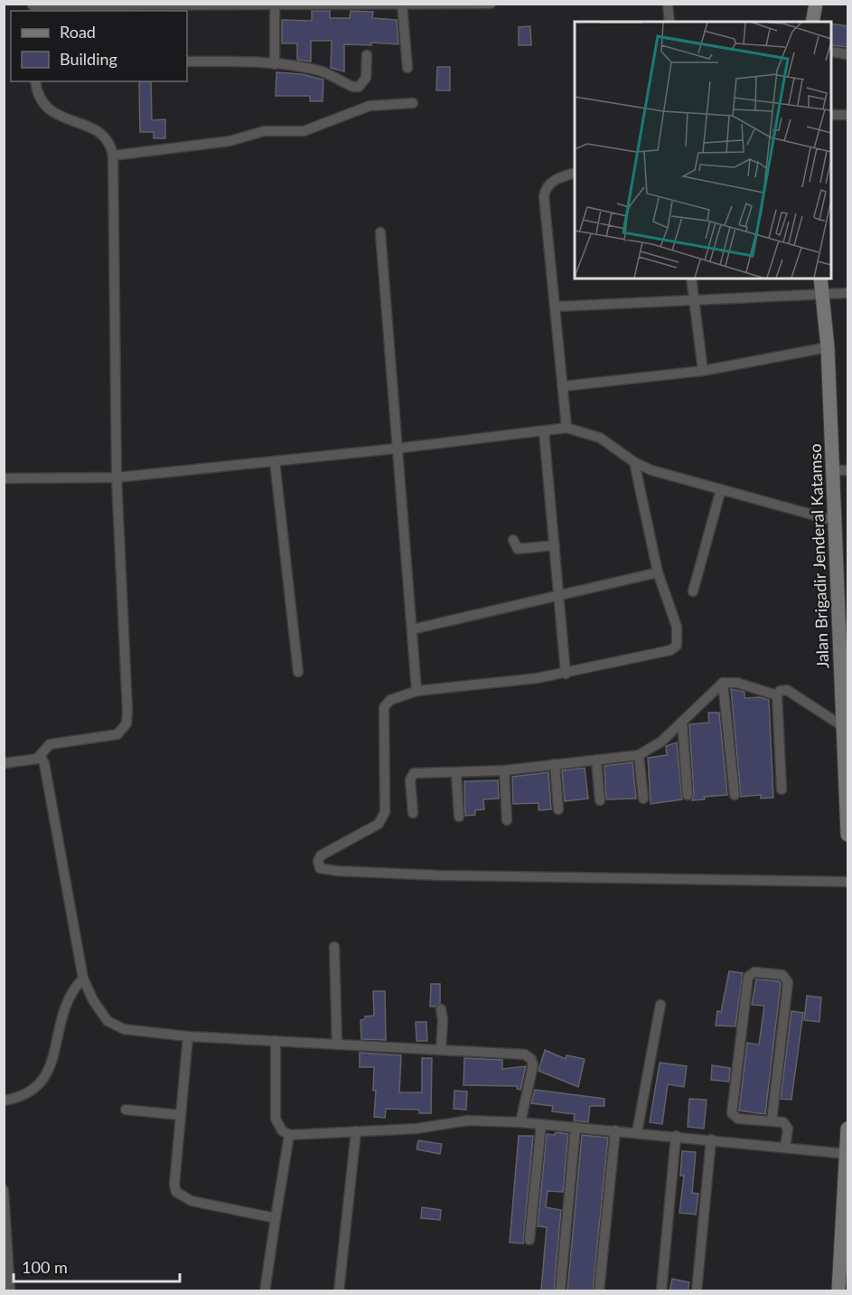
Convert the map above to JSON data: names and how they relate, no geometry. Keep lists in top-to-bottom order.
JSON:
{
  "streets": {
    "main road": ["Jalan Brigadir Jenderal Katamso"]
  },
  "legend": ["Road", "Building"],
  "scale_bar": "100 m"
}
